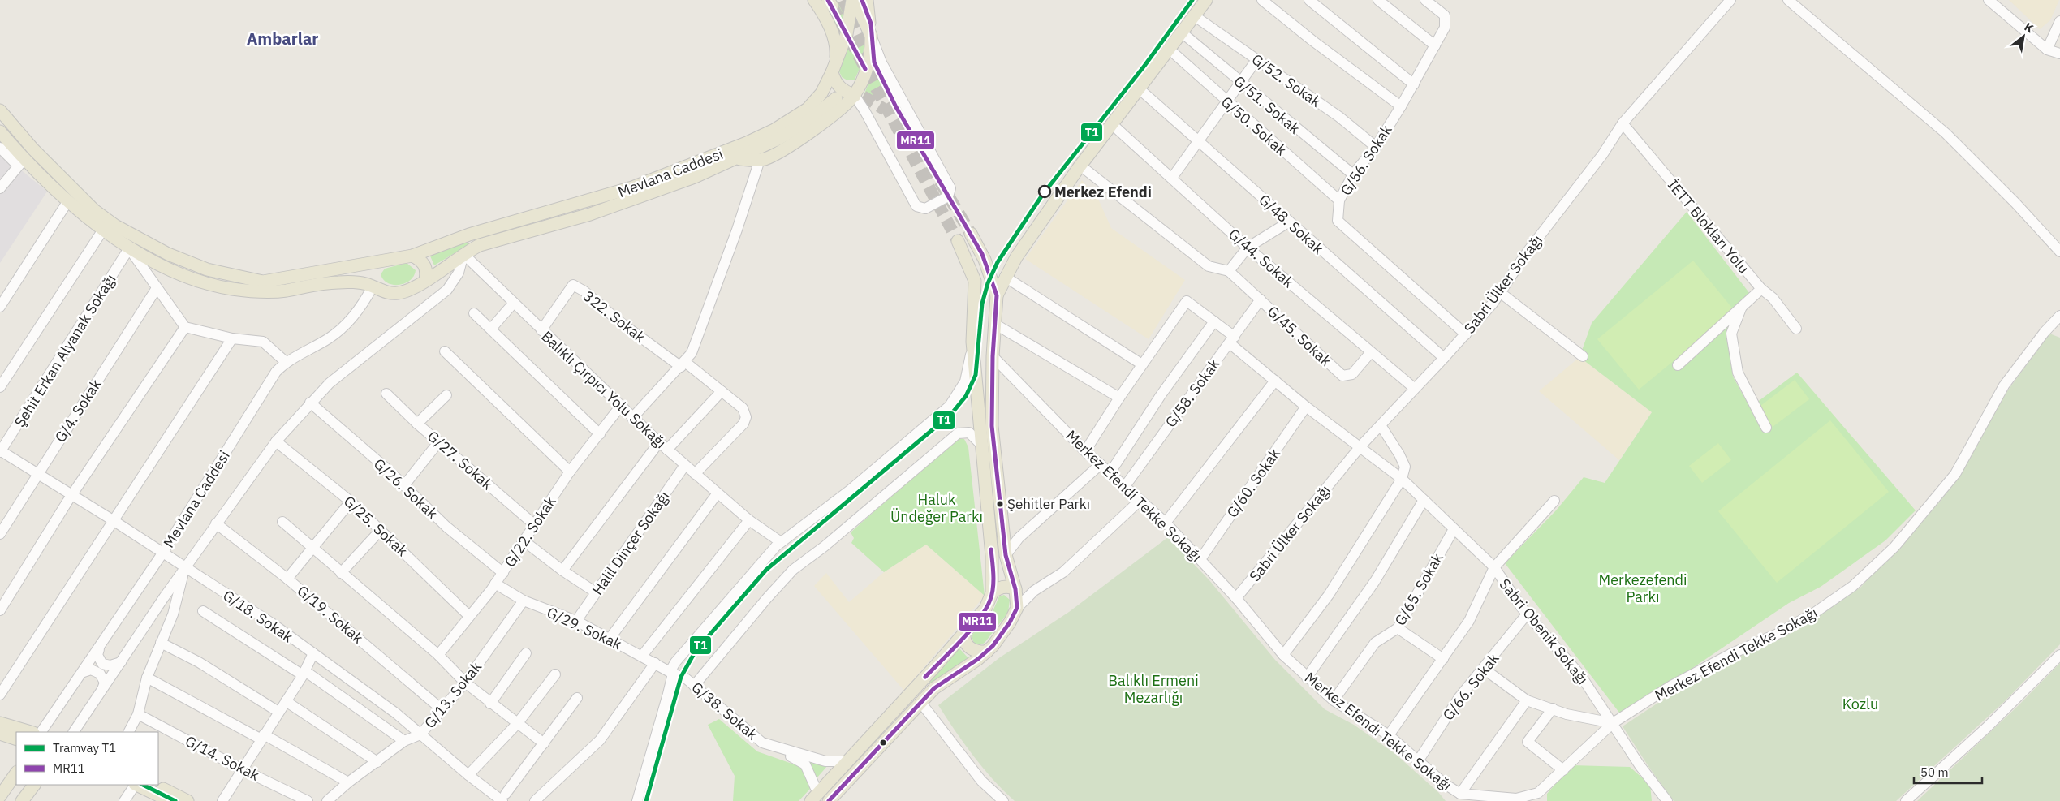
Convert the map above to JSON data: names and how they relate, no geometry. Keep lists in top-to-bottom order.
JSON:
{
  "streets": {
    "main road": ["Mevlana Caddesi"],
    "street": [
      "G/52. Sokak",
      "G/51. Sokak",
      "G/50. Sokak",
      "G/56. Sokak",
      "G/48. Sokak",
      "İETT Blokları Yolu",
      "G/44. Sokak",
      "Sabri Ülker Sokağı",
      "322. Sokak",
      "G/45. Sokak",
      "Şehit Erkan Alyanak Sokağı",
      "Balıklı Çırpıcı Yolu Sokağı",
      "G/58. Sokak",
      "G/4. Sokak",
      "G/27. Sokak",
      "G/60. Sokak",
      "G/26. Sokak",
      "Merkez Efendi Tekke Sokağı",
      "G/25. Sokak",
      "G/22. Sokak",
      "Halil Dinçer Sokağı",
      "G/65. Sokak",
      "G/19. Sokak",
      "G/18. Sokak",
      "G/29. Sokak",
      "Sabri Obenik Sokağı",
      "G/66. Sokak",
      "G/13. Sokak",
      "G/38. Sokak",
      "G/14. Sokak"
    ]
  },
  "crossings": [
    ["G/52. Sokak", "G/56. Sokak"],
    ["G/51. Sokak", "G/56. Sokak"],
    ["G/50. Sokak", "G/56. Sokak"],
    ["G/56. Sokak", "Sabri Ülker Sokağı"],
    ["Mevlana Caddesi", "Şehit Erkan Alyanak Sokağı"],
    ["Mevlana Caddesi", "Balıklı Çırpıcı Yolu Sokağı"],
    ["Mevlana Caddesi", "G/26. Sokak"],
    ["Mevlana Caddesi", "G/25. Sokak"],
    ["Mevlana Caddesi", "G/19. Sokak"],
    ["Mevlana Caddesi", "G/18. Sokak"],
    ["G/48. Sokak", "Sabri Ülker Sokağı"],
    ["İETT Blokları Yolu", "Sabri Ülker Sokağı"],
    ["G/44. Sokak", "Sabri Ülker Sokağı"],
    ["G/44. Sokak", "G/45. Sokak"],
    ["Sabri Ülker Sokağı", "Merkez Efendi Tekke Sokağı"],
    ["Sabri Ülker Sokağı", "Sabri Obenik Sokağı"],
    ["322. Sokak", "Balıklı Çırpıcı Yolu Sokağı"],
    ["G/45. Sokak", "G/58. Sokak"],
    ["Şehit Erkan Alyanak Sokağı", "G/18. Sokak"],
    ["Balıklı Çırpıcı Yolu Sokağı", "G/22. Sokak"],
    ["Balıklı Çırpıcı Yolu Sokağı", "Halil Dinçer Sokağı"],
    ["G/58. Sokak", "Merkez Efendi Tekke Sokağı"],
    ["G/58. Sokak", "Sabri Obenik Sokağı"],
    ["G/4. Sokak", "G/18. Sokak"],
    ["G/27. Sokak", "G/22. Sokak"],
    ["G/60. Sokak", "Merkez Efendi Tekke Sokağı"],
    ["G/60. Sokak", "Sabri Obenik Sokağı"],
    ["G/26. Sokak", "G/22. Sokak"],
    ["Merkez Efendi Tekke Sokağı", "G/65. Sokak"],
    ["Merkez Efendi Tekke Sokağı", "Sabri Obenik Sokağı"],
    ["Merkez Efendi Tekke Sokağı", "G/66. Sokak"],
    ["G/25. Sokak", "G/22. Sokak"],
    ["G/22. Sokak", "G/29. Sokak"],
    ["Halil Dinçer Sokağı", "G/29. Sokak"],
    ["G/65. Sokak", "Sabri Obenik Sokağı"],
    ["G/19. Sokak", "G/13. Sokak"],
    ["G/18. Sokak", "G/13. Sokak"],
    ["G/29. Sokak", "G/13. Sokak"],
    ["G/29. Sokak", "G/38. Sokak"],
    ["Sabri Obenik Sokağı", "G/66. Sokak"]
  ],
  "districts": ["Ambarlar"],
  "parks": [
    "Haluk Ündeğer Parkı",
    "Merkezefendi Parkı",
    "Balıklı Ermeni Mezarlığı",
    "Kozlu"
  ],
  "places": ["Merkez Efendi", "Şehitler Parkı"],
  "lines": ["tram line T1", "transit line MR11"],
  "legend": ["Tramvay T1", "MR11"],
  "scale_bar": "50 m",
  "north": "top right"
}
